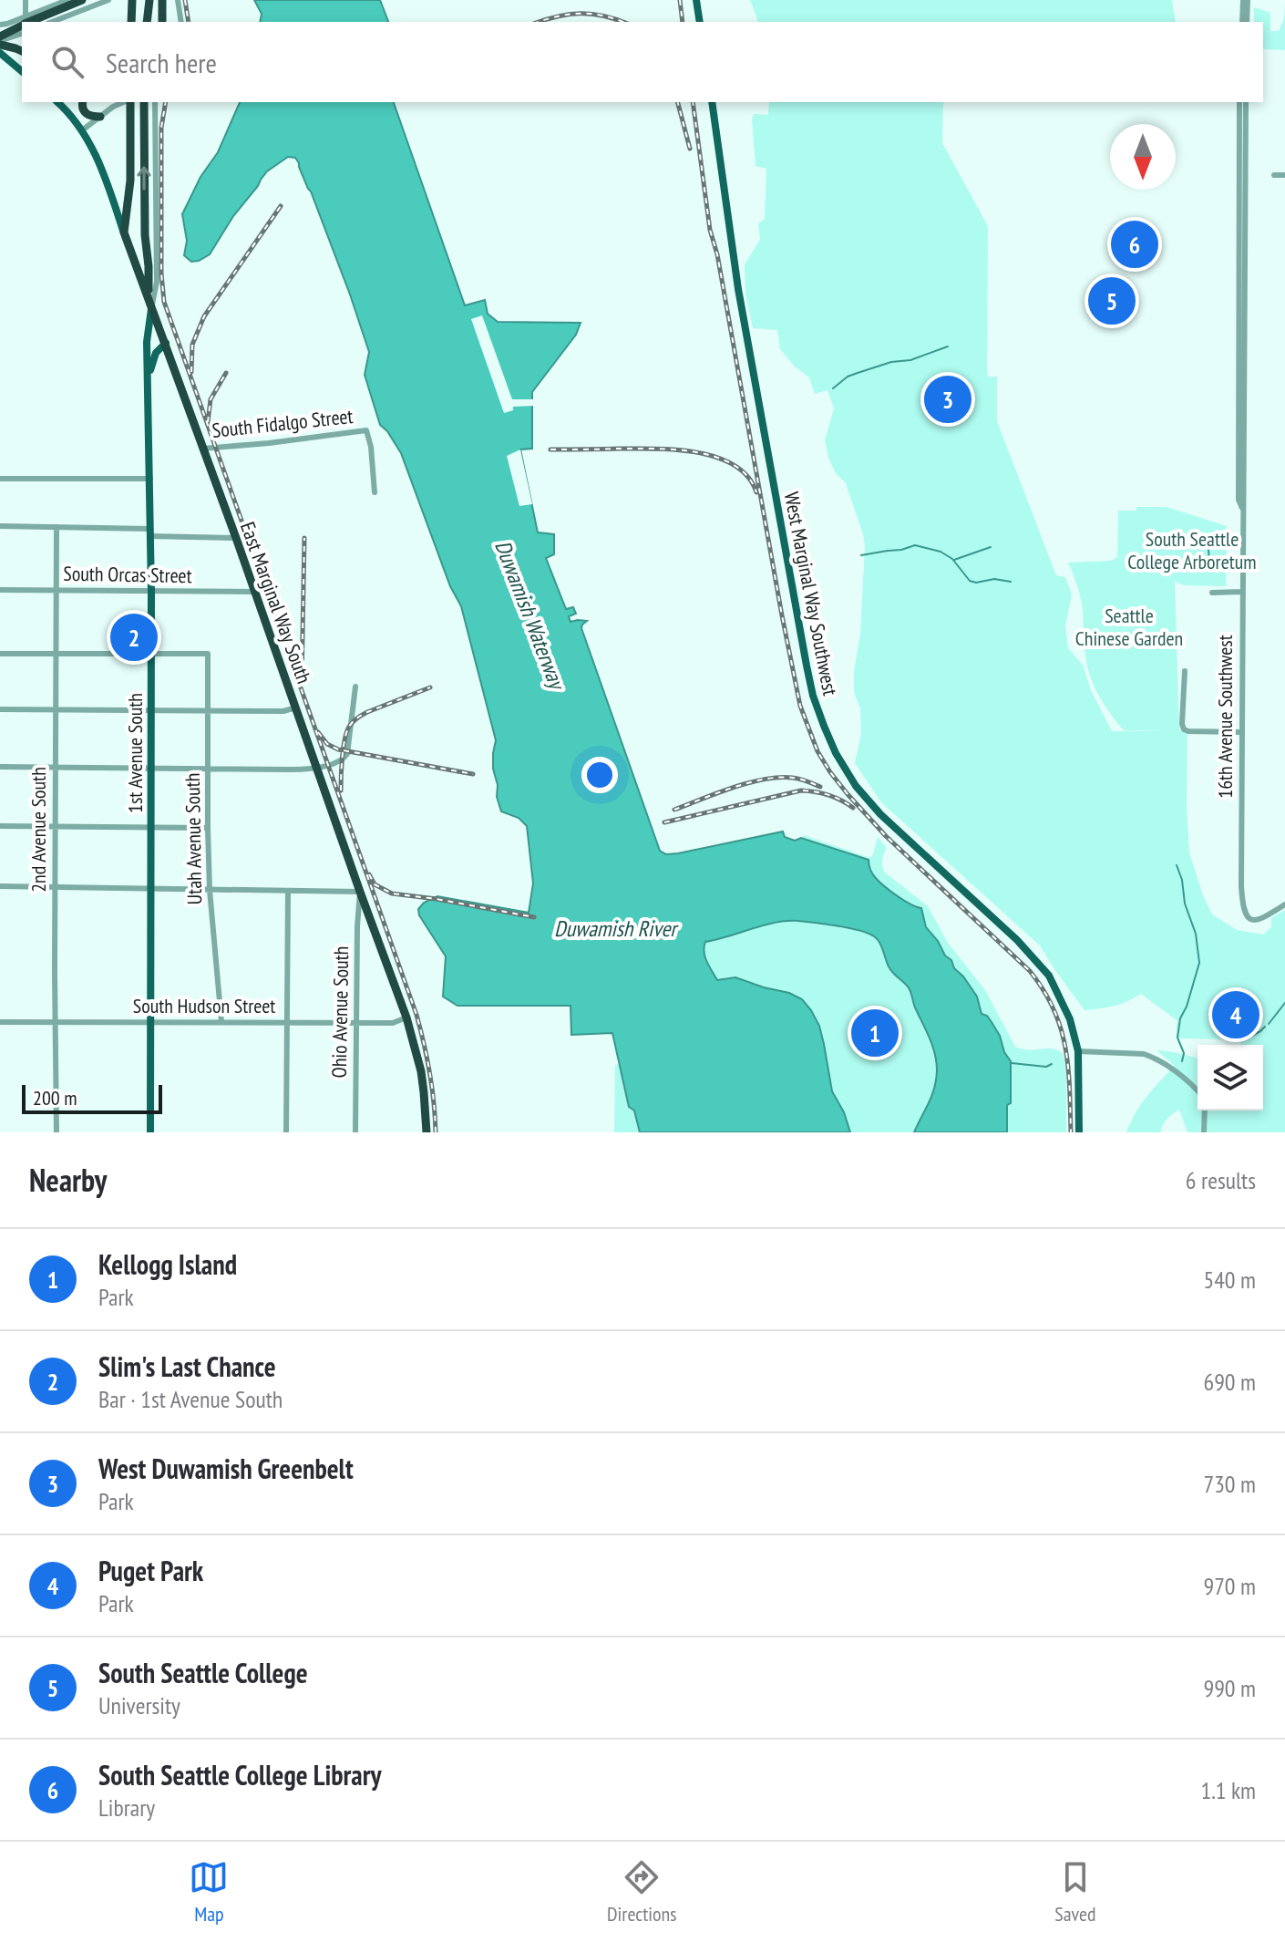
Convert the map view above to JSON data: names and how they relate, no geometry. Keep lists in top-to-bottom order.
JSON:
{
  "streets": {
    "highway": ["East Marginal Way South"],
    "main road": ["West Marginal Way Southwest", "1st Avenue South"],
    "street": [
      "South Fidalgo Street",
      "South Orcas Street",
      "16th Avenue Southwest",
      "2nd Avenue South",
      "Utah Avenue South",
      "South Hudson Street",
      "Ohio Avenue South"
    ]
  },
  "crossings": [
    ["South Fidalgo Street", "East Marginal Way South"],
    ["South Orcas Street", "East Marginal Way South"],
    ["South Orcas Street", "1st Avenue South"],
    ["South Orcas Street", "2nd Avenue South"],
    ["East Marginal Way South", "1st Avenue South"],
    ["East Marginal Way South", "South Hudson Street"],
    ["East Marginal Way South", "Ohio Avenue South"],
    ["1st Avenue South", "Utah Avenue South"],
    ["1st Avenue South", "South Hudson Street"],
    ["2nd Avenue South", "South Hudson Street"],
    ["Utah Avenue South", "South Hudson Street"],
    ["South Hudson Street", "Ohio Avenue South"]
  ],
  "water": ["Duwamish Waterway", "Duwamish River"],
  "parks": ["South Seattle College Arboretum", "Seattle Chinese Garden"],
  "scale_bar": "200 m",
  "north": "bottom",
  "page": {
    "search": "Search here",
    "pins": [
      "6",
      "5",
      "3",
      "2",
      "4",
      "1"
    ],
    "scale": "200 m",
    "heading": ["Nearby", "6 results"],
    "list": [
      {
        "mark": "1",
        "name": "Kellogg Island",
        "note": "Park",
        "value": "540 m"
      },
      {
        "mark": "2",
        "name": "Slim's Last Chance",
        "note": "Bar · 1st Avenue South",
        "value": "690 m"
      },
      {
        "mark": "3",
        "name": "West Duwamish Greenbelt",
        "note": "Park",
        "value": "730 m"
      },
      {
        "mark": "4",
        "name": "Puget Park",
        "note": "Park",
        "value": "970 m"
      },
      {
        "mark": "5",
        "name": "South Seattle College",
        "note": "University",
        "value": "990 m"
      },
      {
        "mark": "6",
        "name": "South Seattle College Library",
        "note": "Library",
        "value": "1.1 km"
      }
    ],
    "nav": ["Map", "Directions", "Saved"]
  }
}
